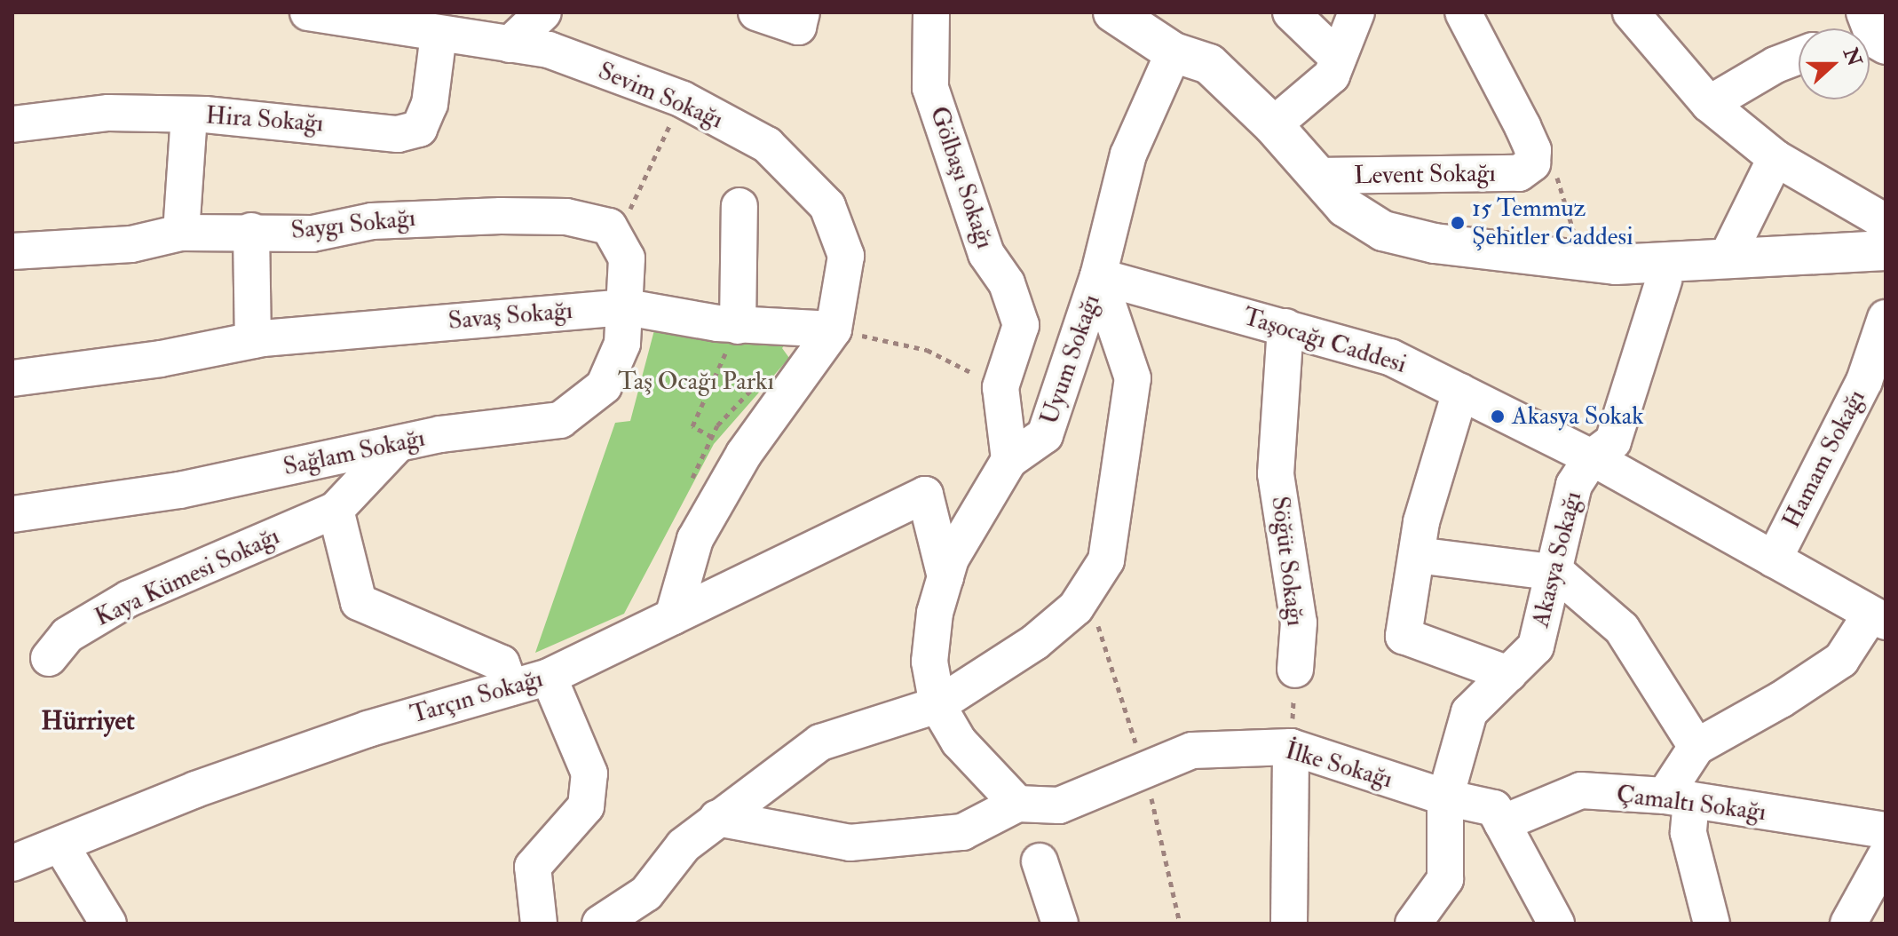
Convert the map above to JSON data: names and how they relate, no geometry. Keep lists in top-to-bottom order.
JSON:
{
  "streets": {
    "street": [
      "Sevim Sokağı",
      "Hira Sokağı",
      "Levent Sokağı",
      "Gölbaşı Sokağı",
      "Saygı Sokağı",
      "Savaş Sokağı",
      "Taşocağı Caddesi",
      "Uyum Sokağı",
      "Sağlam Sokağı",
      "Hamam Sokağı",
      "Akasya Sokağı",
      "Söğüt Sokağı",
      "Kaya Kümesi Sokağı",
      "Tarçın Sokağı",
      "İlke Sokağı",
      "Çamaltı Sokağı"
    ]
  },
  "crossings": [
    ["Sevim Sokağı", "Hira Sokağı"],
    ["Sevim Sokağı", "Savaş Sokağı"],
    ["Sevim Sokağı", "Tarçın Sokağı"],
    ["Gölbaşı Sokağı", "Uyum Sokağı"],
    ["Savaş Sokağı", "Sağlam Sokağı"],
    ["Taşocağı Caddesi", "Uyum Sokağı"],
    ["Taşocağı Caddesi", "Hamam Sokağı"],
    ["Taşocağı Caddesi", "Akasya Sokağı"],
    ["Taşocağı Caddesi", "Söğüt Sokağı"],
    ["Uyum Sokağı", "Tarçın Sokağı"],
    ["Uyum Sokağı", "İlke Sokağı"],
    ["Akasya Sokağı", "İlke Sokağı"],
    ["İlke Sokağı", "Çamaltı Sokağı"]
  ],
  "districts": ["Hürriyet"],
  "parks": ["Taş Ocağı Parkı"],
  "places": ["15 Temmuz Şehitler Caddesi", "Akasya Sokak"],
  "north": "right"
}
